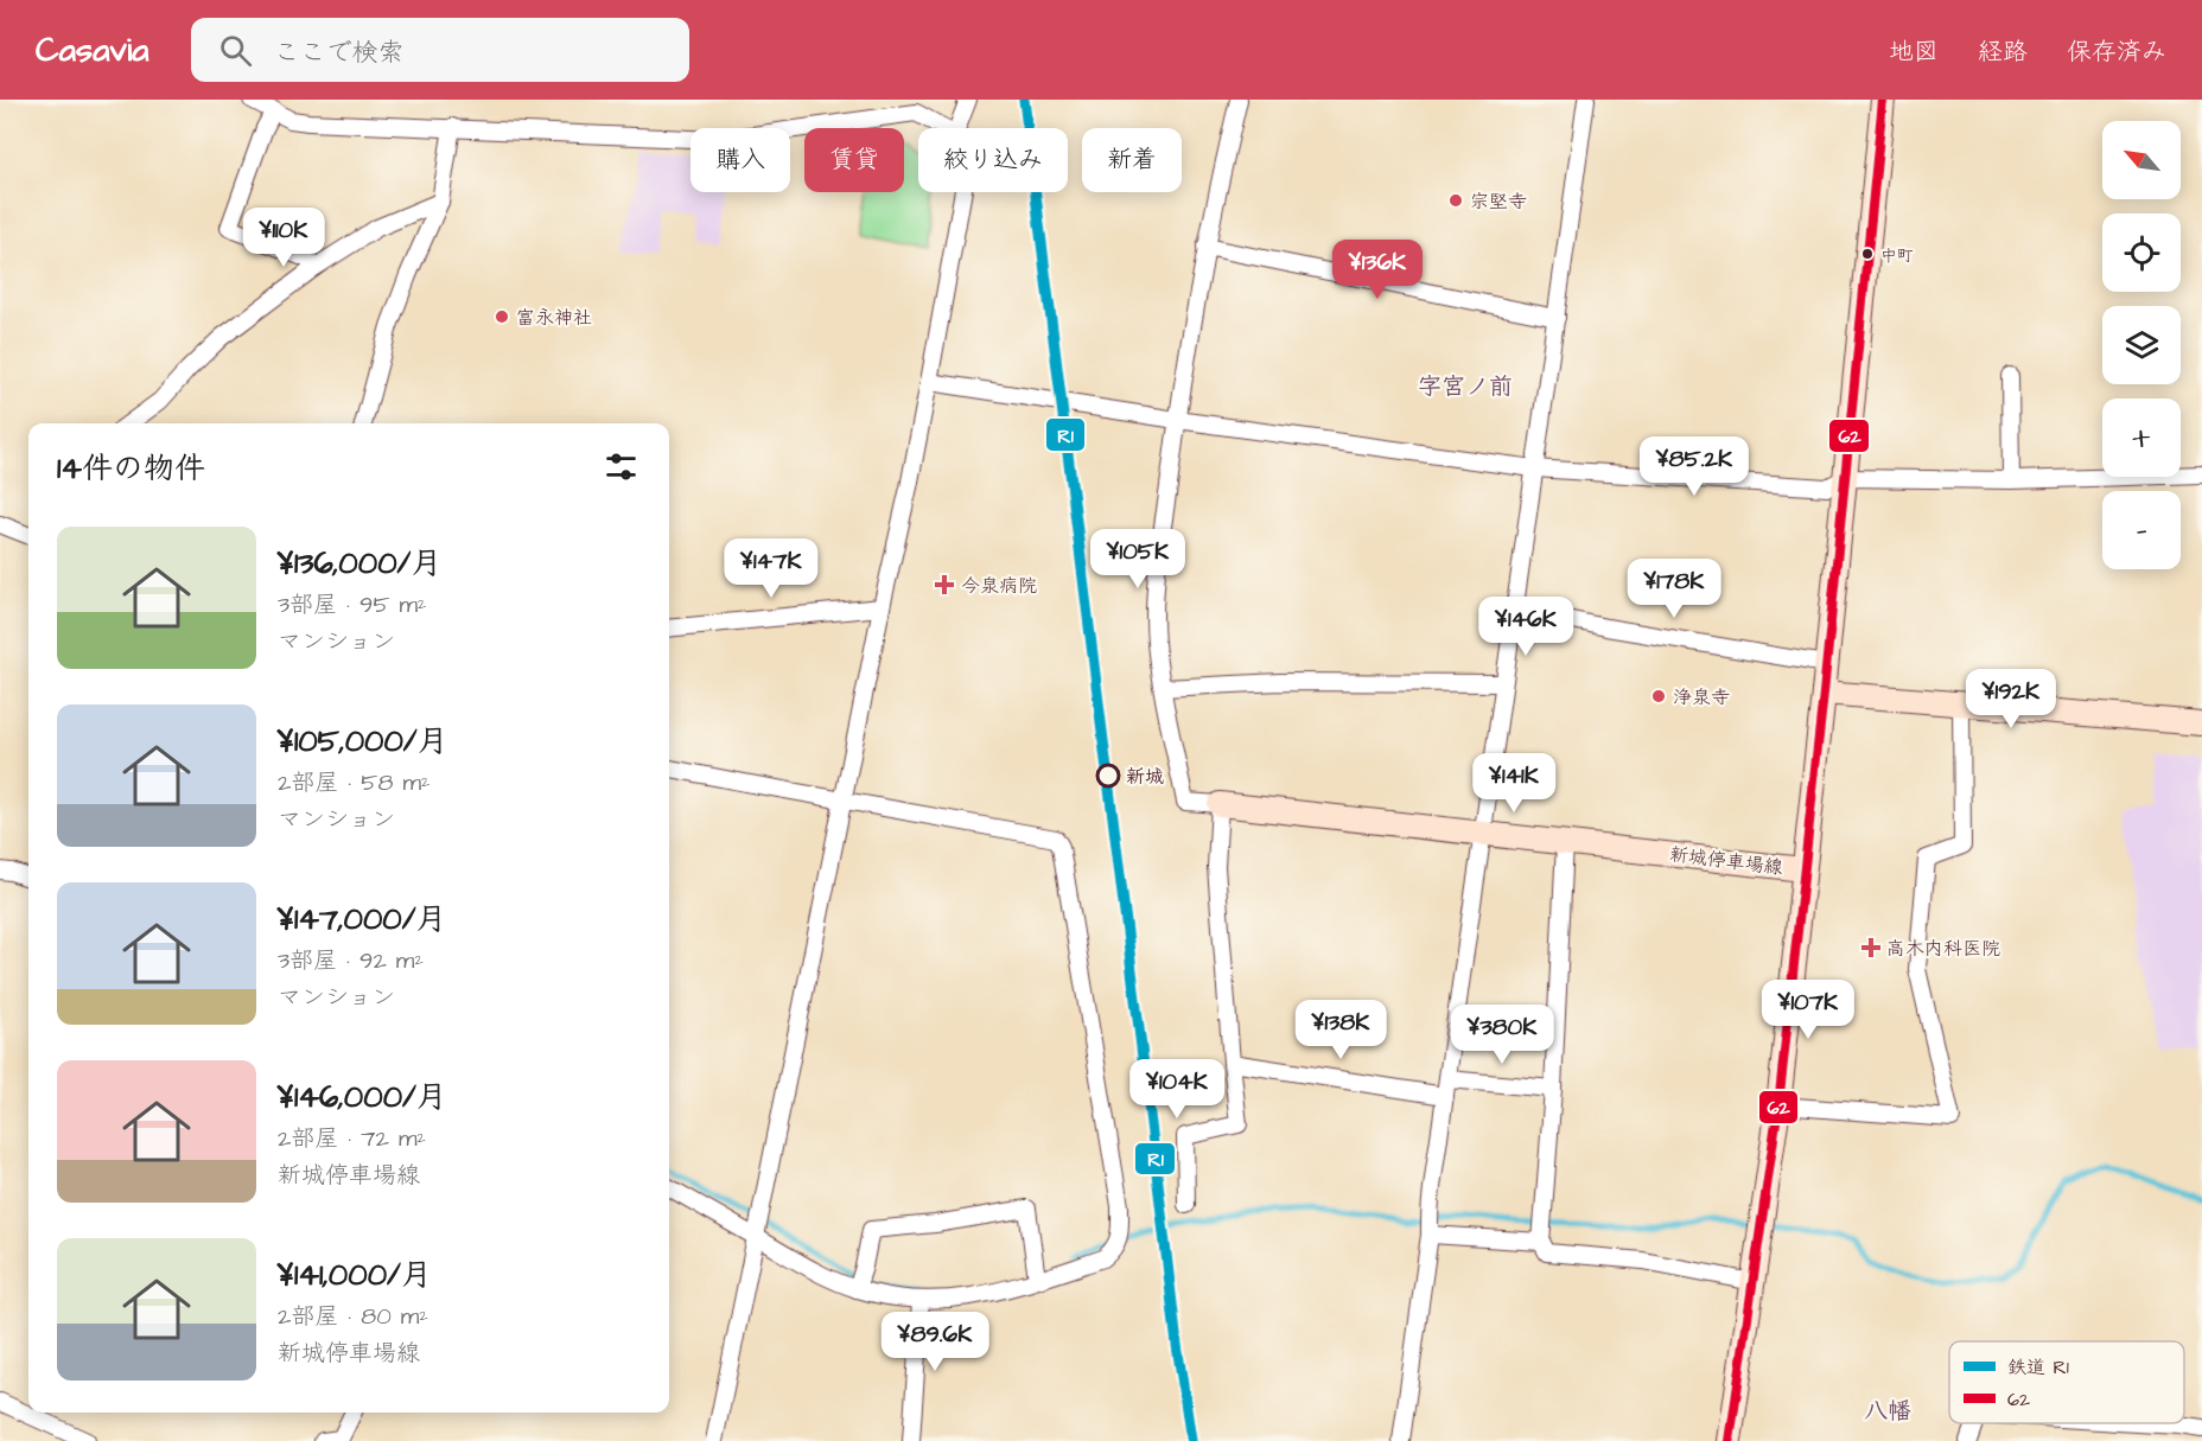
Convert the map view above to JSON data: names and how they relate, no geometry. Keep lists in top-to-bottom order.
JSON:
{
  "streets": {
    "main road": ["新城停車場線"]
  },
  "districts": ["字宮ノ前", "八幡"],
  "places": {
    "other": [
      "宗堅寺",
      "中町",
      "富永神社",
      "浄泉寺",
      "新城"
    ],
    "health": ["今泉病院", "高木内科医院"]
  },
  "lines": ["rail line R1", "transit line 62"],
  "legend": ["鉄道 R1", "62"],
  "north": "top left",
  "page": {
    "header": "Casavia",
    "search": "ここで検索",
    "nav": ["地図", "経路", "保存済み"],
    "map_buttons": ["+", "−"],
    "chip": [
      "購入",
      "賃貸",
      "絞り込み",
      "新着"
    ],
    "price": [
      "¥110K",
      "¥136K",
      "¥85.2K",
      "¥105K",
      "¥147K",
      "¥178K",
      "¥146K",
      "¥192K",
      "¥141K",
      "¥107K",
      "¥138K",
      "¥380K",
      "¥104K",
      "¥89.6K"
    ],
    "heading": "14件の物件",
    "list": [
      {
        "name": "¥136,000/月",
        "note": "3部屋 · 95 m² · マンション"
      },
      {
        "name": "¥105,000/月",
        "note": "2部屋 · 58 m² · マンション"
      },
      {
        "name": "¥147,000/月",
        "note": "3部屋 · 92 m² · マンション"
      },
      {
        "name": "¥146,000/月",
        "note": "2部屋 · 72 m² · 新城停車場線"
      },
      {
        "name": "¥141,000/月",
        "note": "2部屋 · 80 m² · 新城停車場線"
      }
    ]
  }
}
